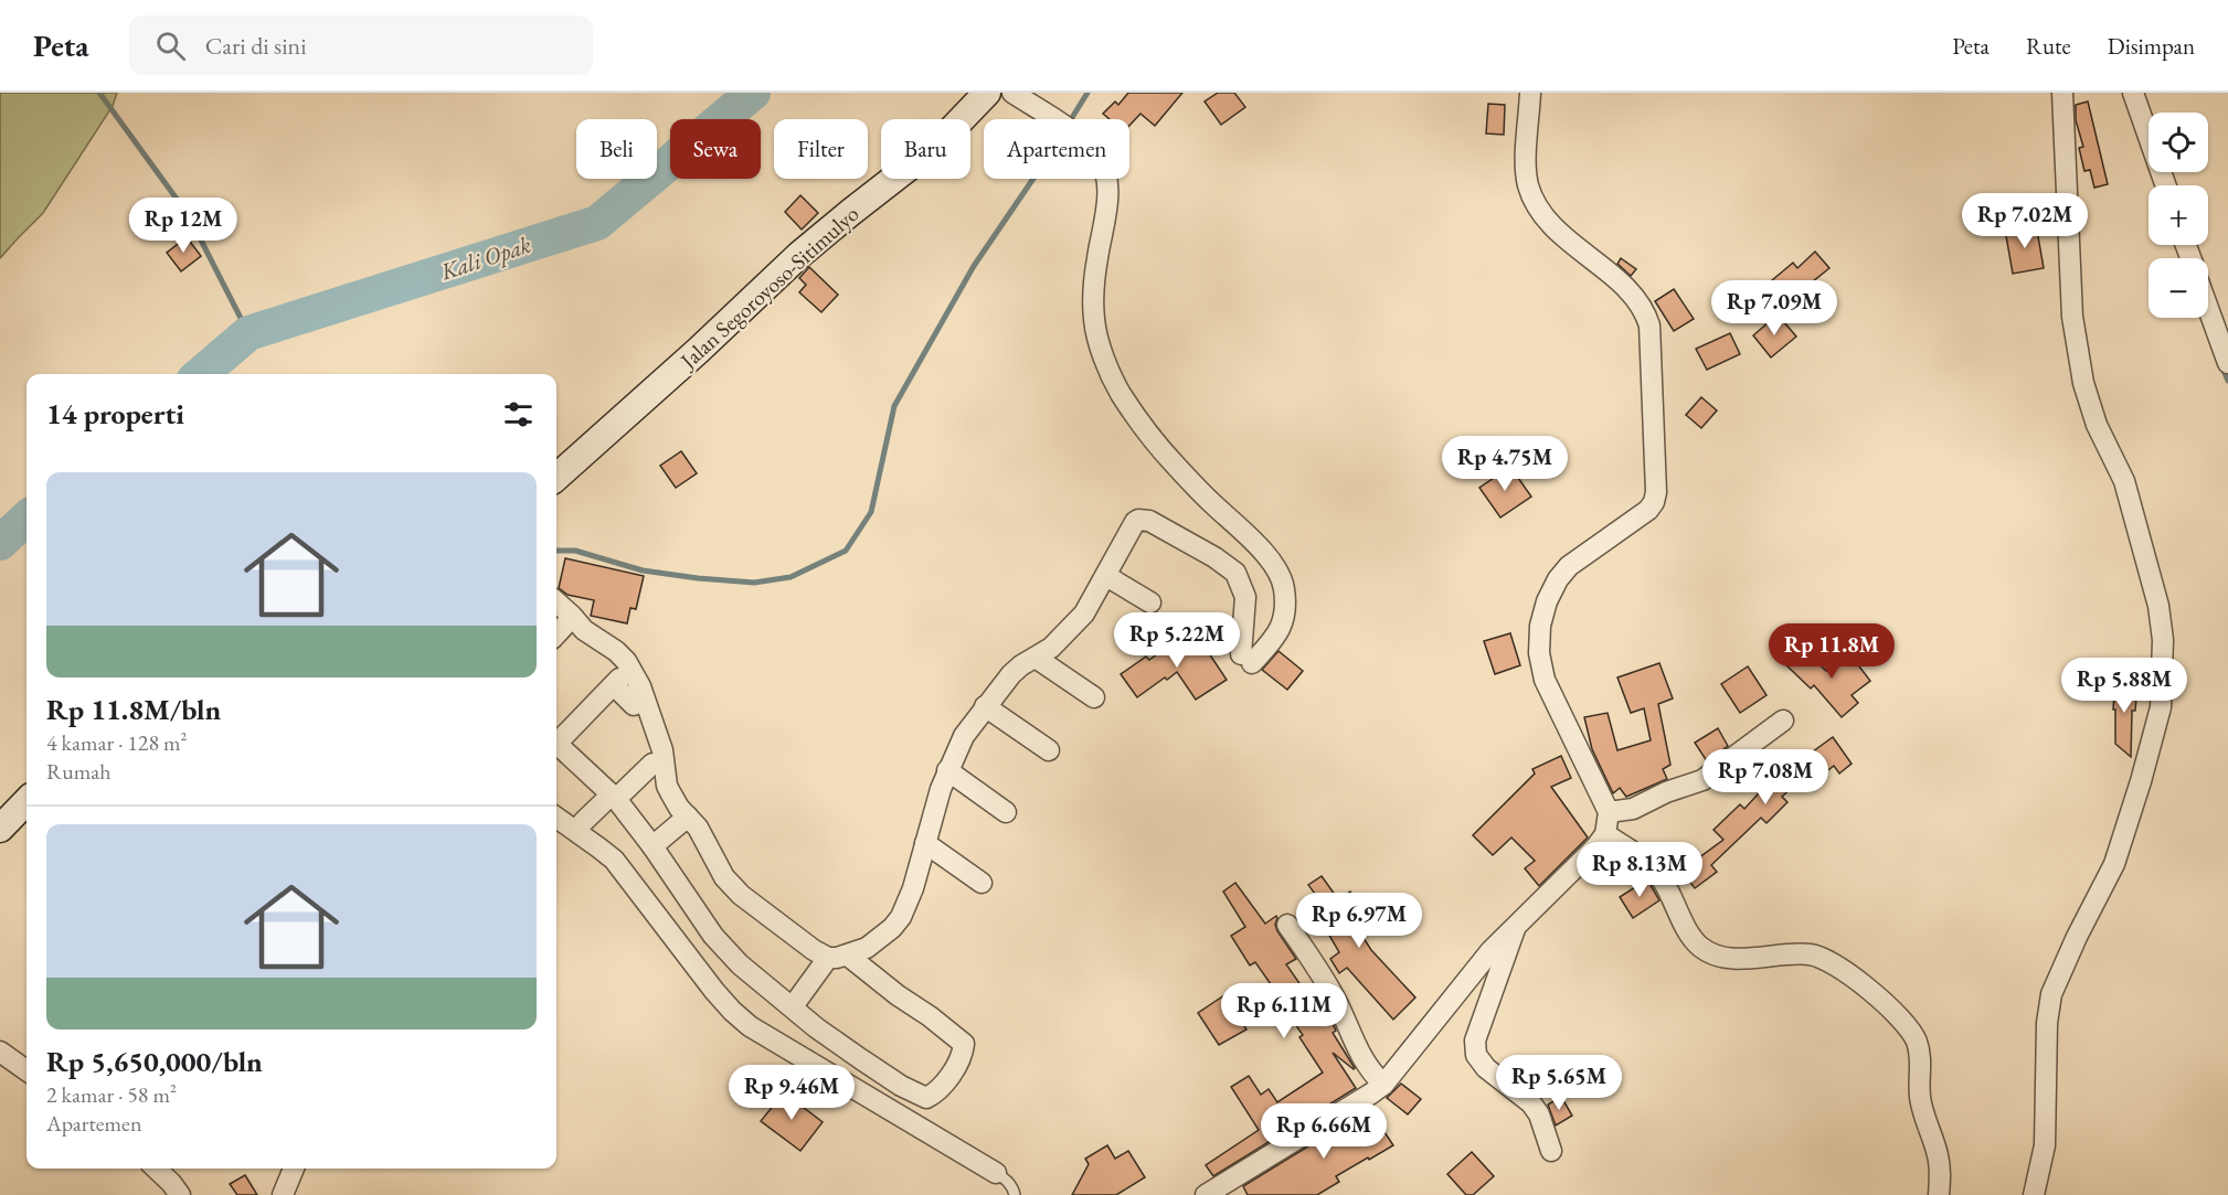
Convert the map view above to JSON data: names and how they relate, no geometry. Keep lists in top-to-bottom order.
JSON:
{
  "streets": {
    "main road": ["Jalan Segoroyoso-Sitimulyo"]
  },
  "water": ["Kali Opak"],
  "page": {
    "header": "Peta",
    "search": "Cari di sini",
    "nav": ["Peta", "Rute", "Disimpan"],
    "map_buttons": ["+", "−"],
    "chip": [
      "Beli",
      "Sewa",
      "Filter",
      "Baru",
      "Apartemen"
    ],
    "price": [
      "Rp 7.02M",
      "Rp 12M",
      "Rp 7.09M",
      "Rp 4.75M",
      "Rp 5.22M",
      "Rp 11.8M",
      "Rp 5.88M",
      "Rp 7.08M",
      "Rp 8.13M",
      "Rp 6.97M",
      "Rp 6.11M",
      "Rp 5.65M",
      "Rp 9.46M",
      "Rp 6.66M"
    ],
    "heading": "14 properti",
    "list": [
      {
        "name": "Rp 11.8M/bln",
        "note": "4 kamar · 128 m² · Rumah"
      },
      {
        "name": "Rp 5,650,000/bln",
        "note": "2 kamar · 58 m² · Apartemen"
      }
    ]
  }
}
